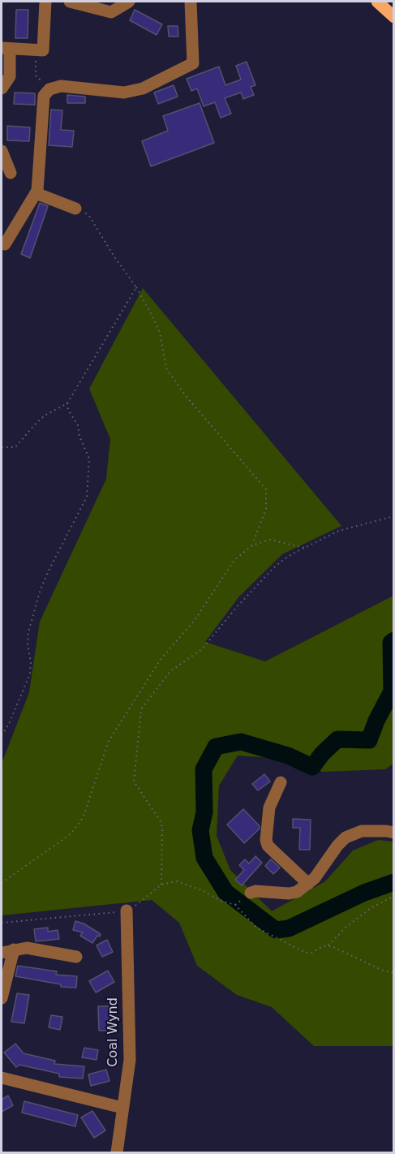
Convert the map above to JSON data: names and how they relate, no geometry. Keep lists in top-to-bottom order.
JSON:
{
  "streets": {
    "street": ["Coal Wynd"]
  }
}
